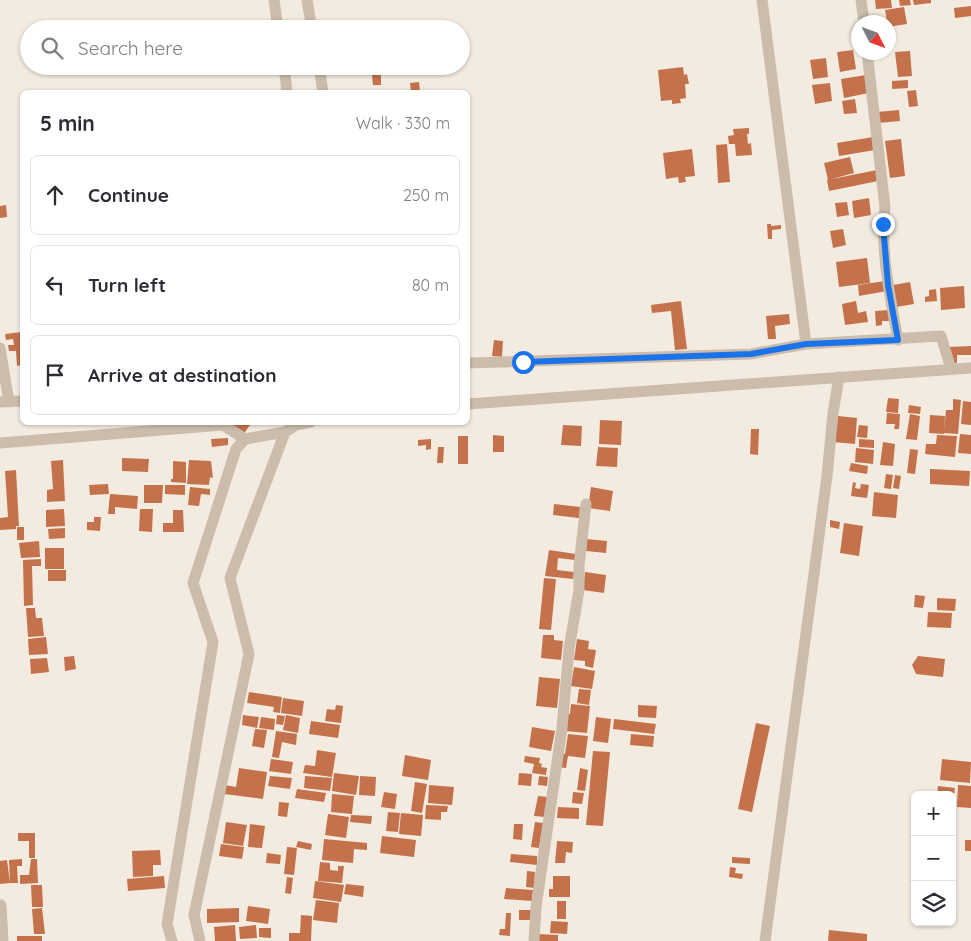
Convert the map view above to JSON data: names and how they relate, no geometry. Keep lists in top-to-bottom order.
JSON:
{
  "north": "bottom right",
  "page": {
    "search": "Search here",
    "heading": ["5 min", "Walk · 330 m"],
    "list": [
      ["Continue", "250 m"],
      ["Turn left", "80 m"],
      "Arrive at destination"
    ],
    "map_buttons": ["+", "−"]
  }
}
